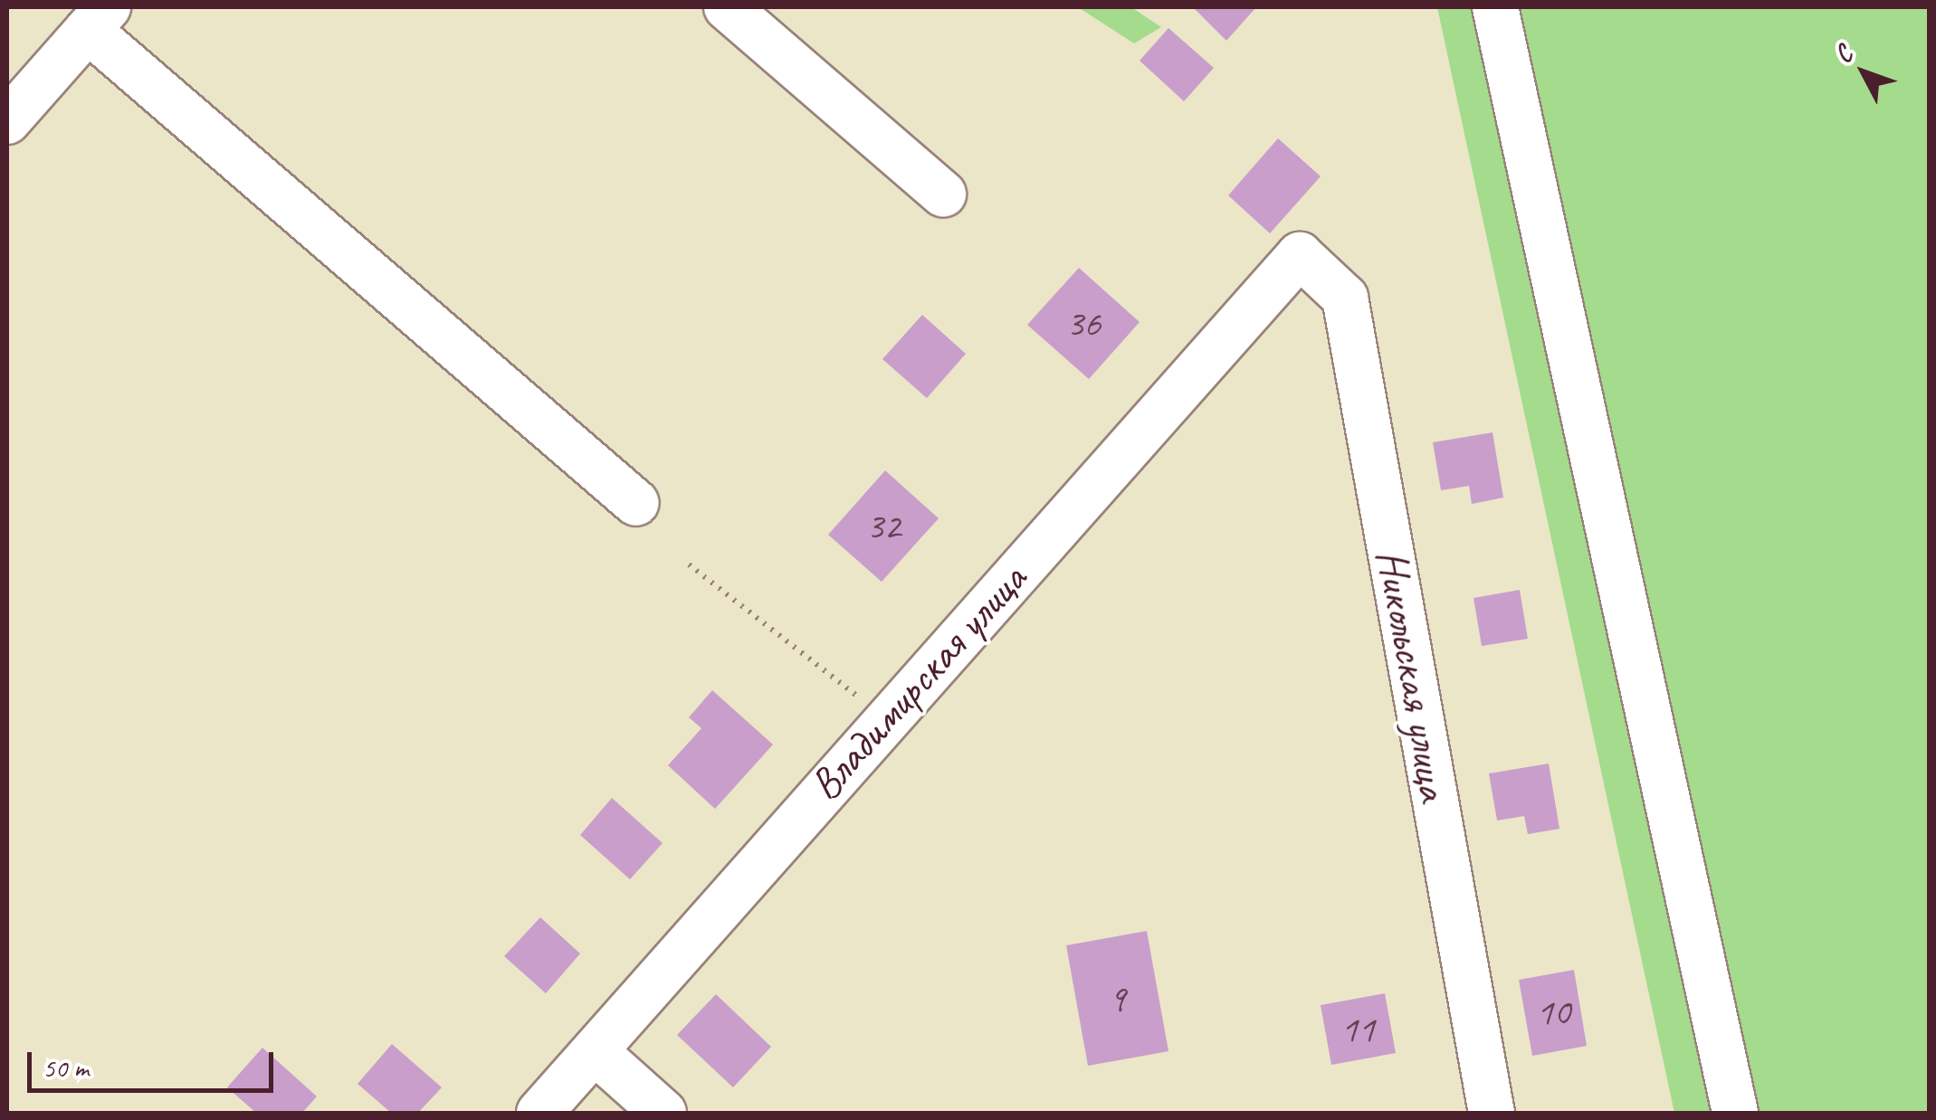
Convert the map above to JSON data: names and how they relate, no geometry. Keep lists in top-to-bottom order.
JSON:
{
  "streets": {
    "street": ["Никольская улица", "Владимирская улица"]
  },
  "crossings": [
    ["Никольская улица", "Владимирская улица"]
  ],
  "house_numbers": [
    "36",
    "32",
    "9",
    "10",
    "11"
  ],
  "scale_bar": "50 m",
  "north": "top left"
}
